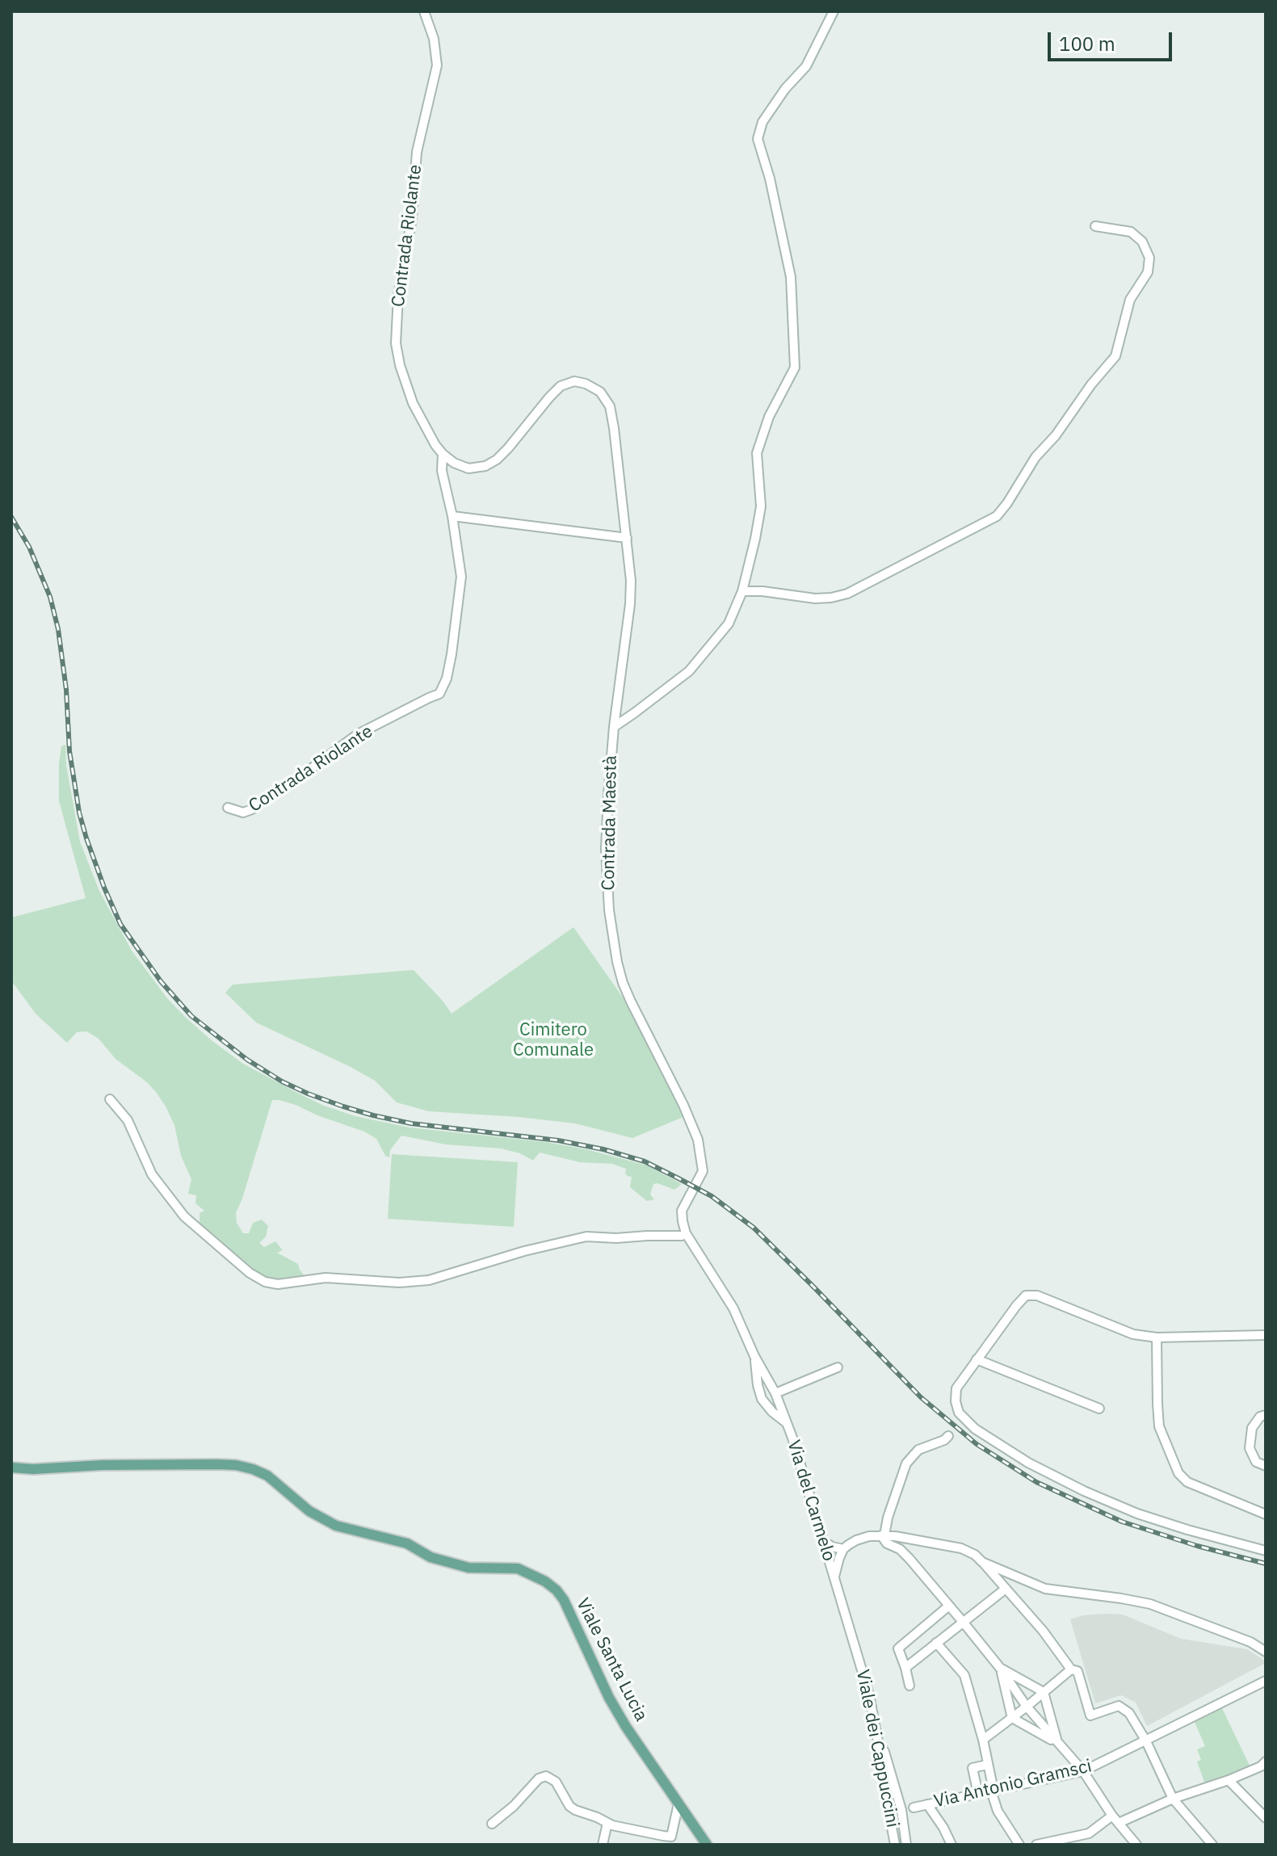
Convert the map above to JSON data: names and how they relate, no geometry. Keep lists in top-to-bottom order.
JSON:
{
  "streets": {
    "main road": ["Viale Santa Lucia"],
    "street": [
      "Contrada Riolante",
      "Contrada Maestà",
      "Via del Carmelo",
      "Viale dei Cappuccini",
      "Via Antonio Gramsci"
    ]
  },
  "crossings": [
    ["Contrada Maestà", "Via del Carmelo"],
    ["Via del Carmelo", "Viale dei Cappuccini"]
  ],
  "parks": ["Cimitero Comunale"],
  "scale_bar": "100 m"
}
